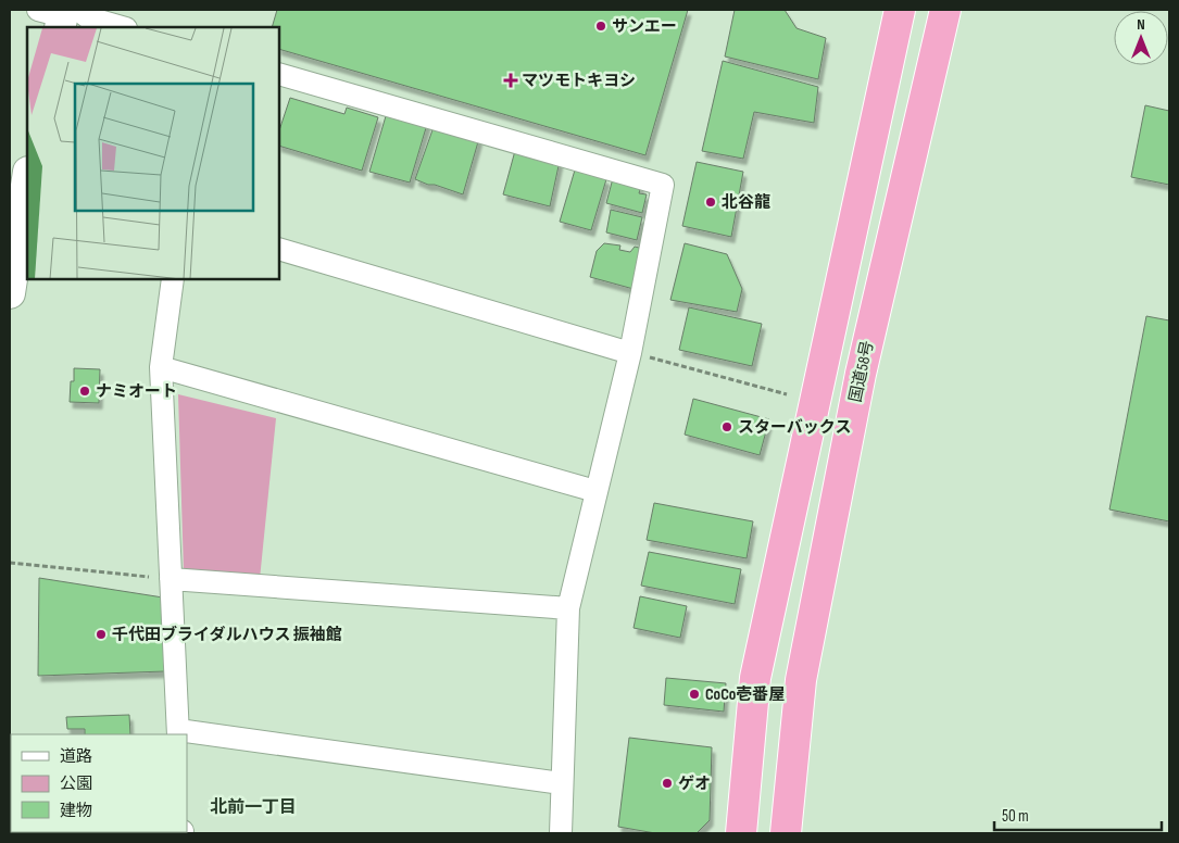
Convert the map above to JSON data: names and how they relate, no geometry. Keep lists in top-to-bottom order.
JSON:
{
  "streets": {
    "highway": ["国道58号"]
  },
  "districts": ["北前一丁目"],
  "places": {
    "other": [
      "サンエー",
      "北谷龍",
      "ナミオート",
      "スターバックス",
      "千代田ブライダルハウス 振袖館",
      "CoCo壱番屋",
      "ゲオ"
    ],
    "health": ["マツモトキヨシ"]
  },
  "legend": ["道路", "公園", "建物"],
  "scale_bar": "50 m",
  "north": "top"
}
